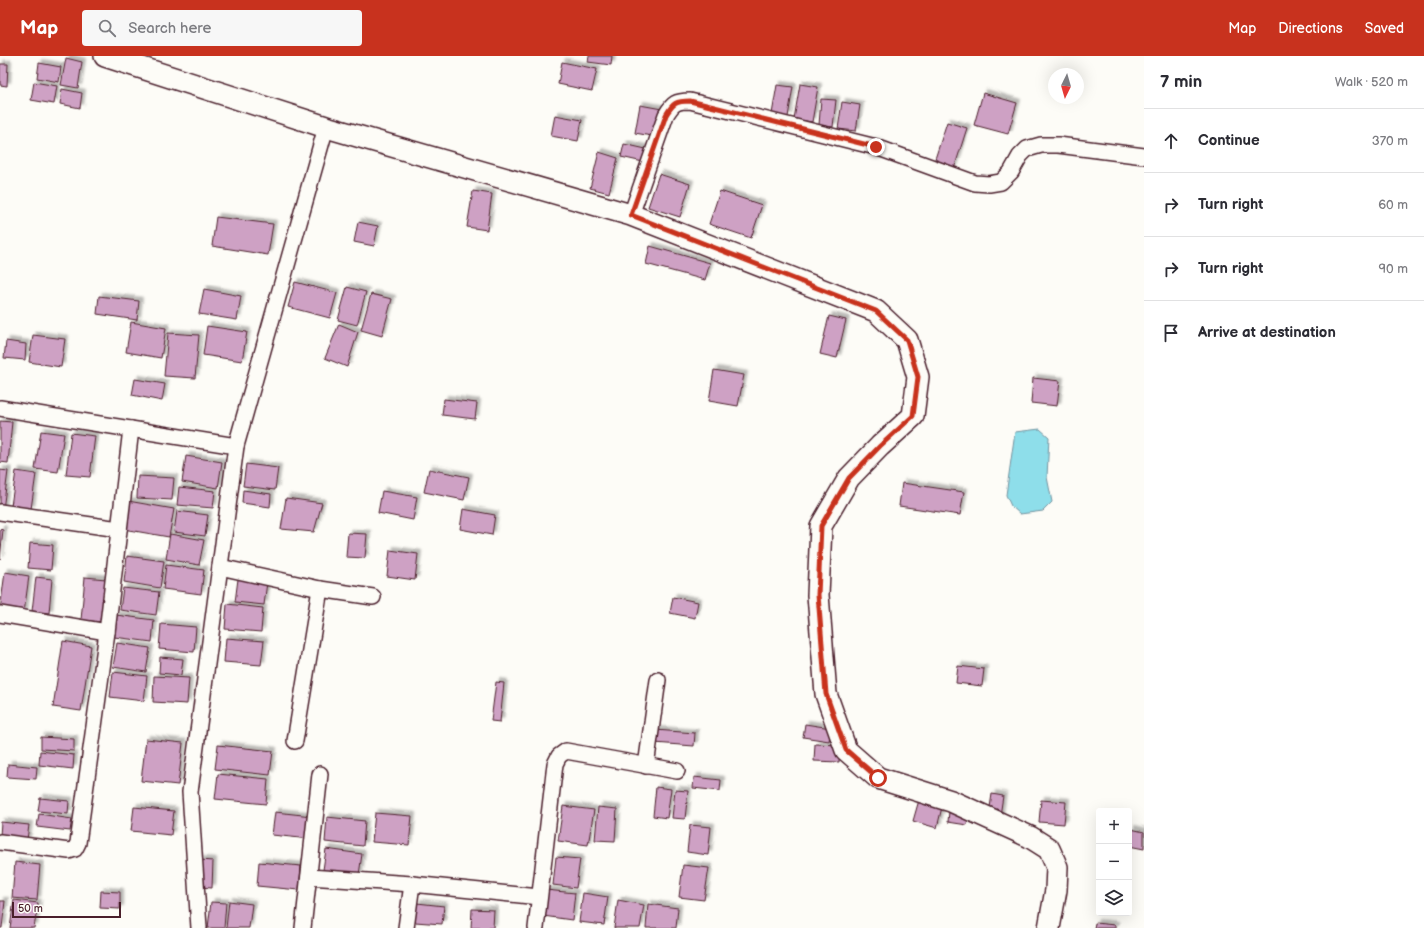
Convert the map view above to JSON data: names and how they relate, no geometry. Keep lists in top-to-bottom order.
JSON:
{
  "scale_bar": "50 m",
  "north": "bottom",
  "page": {
    "header": "Map",
    "search": "Search here",
    "nav": ["Map", "Directions", "Saved"],
    "heading": ["7 min", "Walk · 520 m"],
    "list": [
      ["Continue", "370 m"],
      ["Turn right", "60 m"],
      ["Turn right", "90 m"],
      "Arrive at destination"
    ],
    "map_buttons": ["+", "−"],
    "scale": "50 m"
  }
}
